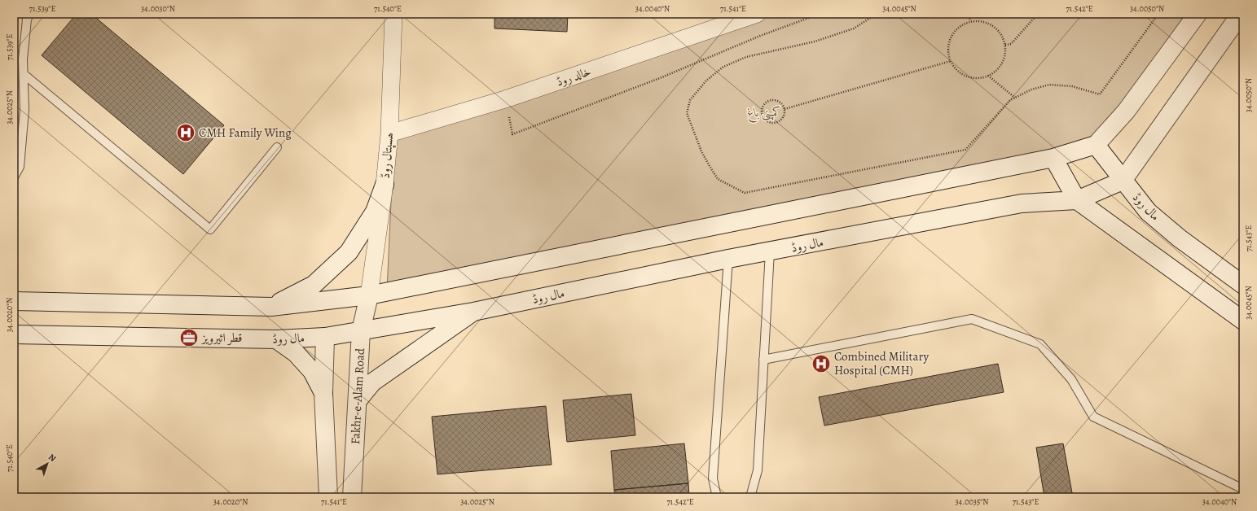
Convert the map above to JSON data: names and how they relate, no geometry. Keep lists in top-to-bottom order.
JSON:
{
  "streets": {
    "main road": ["مال روڈ", "Fakhr-e-Alam Road"],
    "street": ["خالد روڈ", "ھسپتال روڈ"]
  },
  "crossings": [
    ["خالد روڈ", "ھسپتال روڈ"],
    ["ھسپتال روڈ", "Fakhr-e-Alam Road"],
    ["مال روڈ", "Fakhr-e-Alam Road"]
  ],
  "parks": ["کمپنی باغ"],
  "places": {
    "hospital": ["CMH Family Wing", "Combined Military Hospital (CMH)"],
    "office": ["قطر ائیرویز"]
  },
  "north": "top right",
  "coordinates": [
    "71.539°E",
    "34.0030°N",
    "71.540°E",
    "34.0040°N",
    "71.541°E",
    "34.0045°N",
    "71.542°E",
    "34.0050°N",
    "34.0025°N",
    "71.543°E",
    "34.0020°N",
    "34.0035°N"
  ]
}
